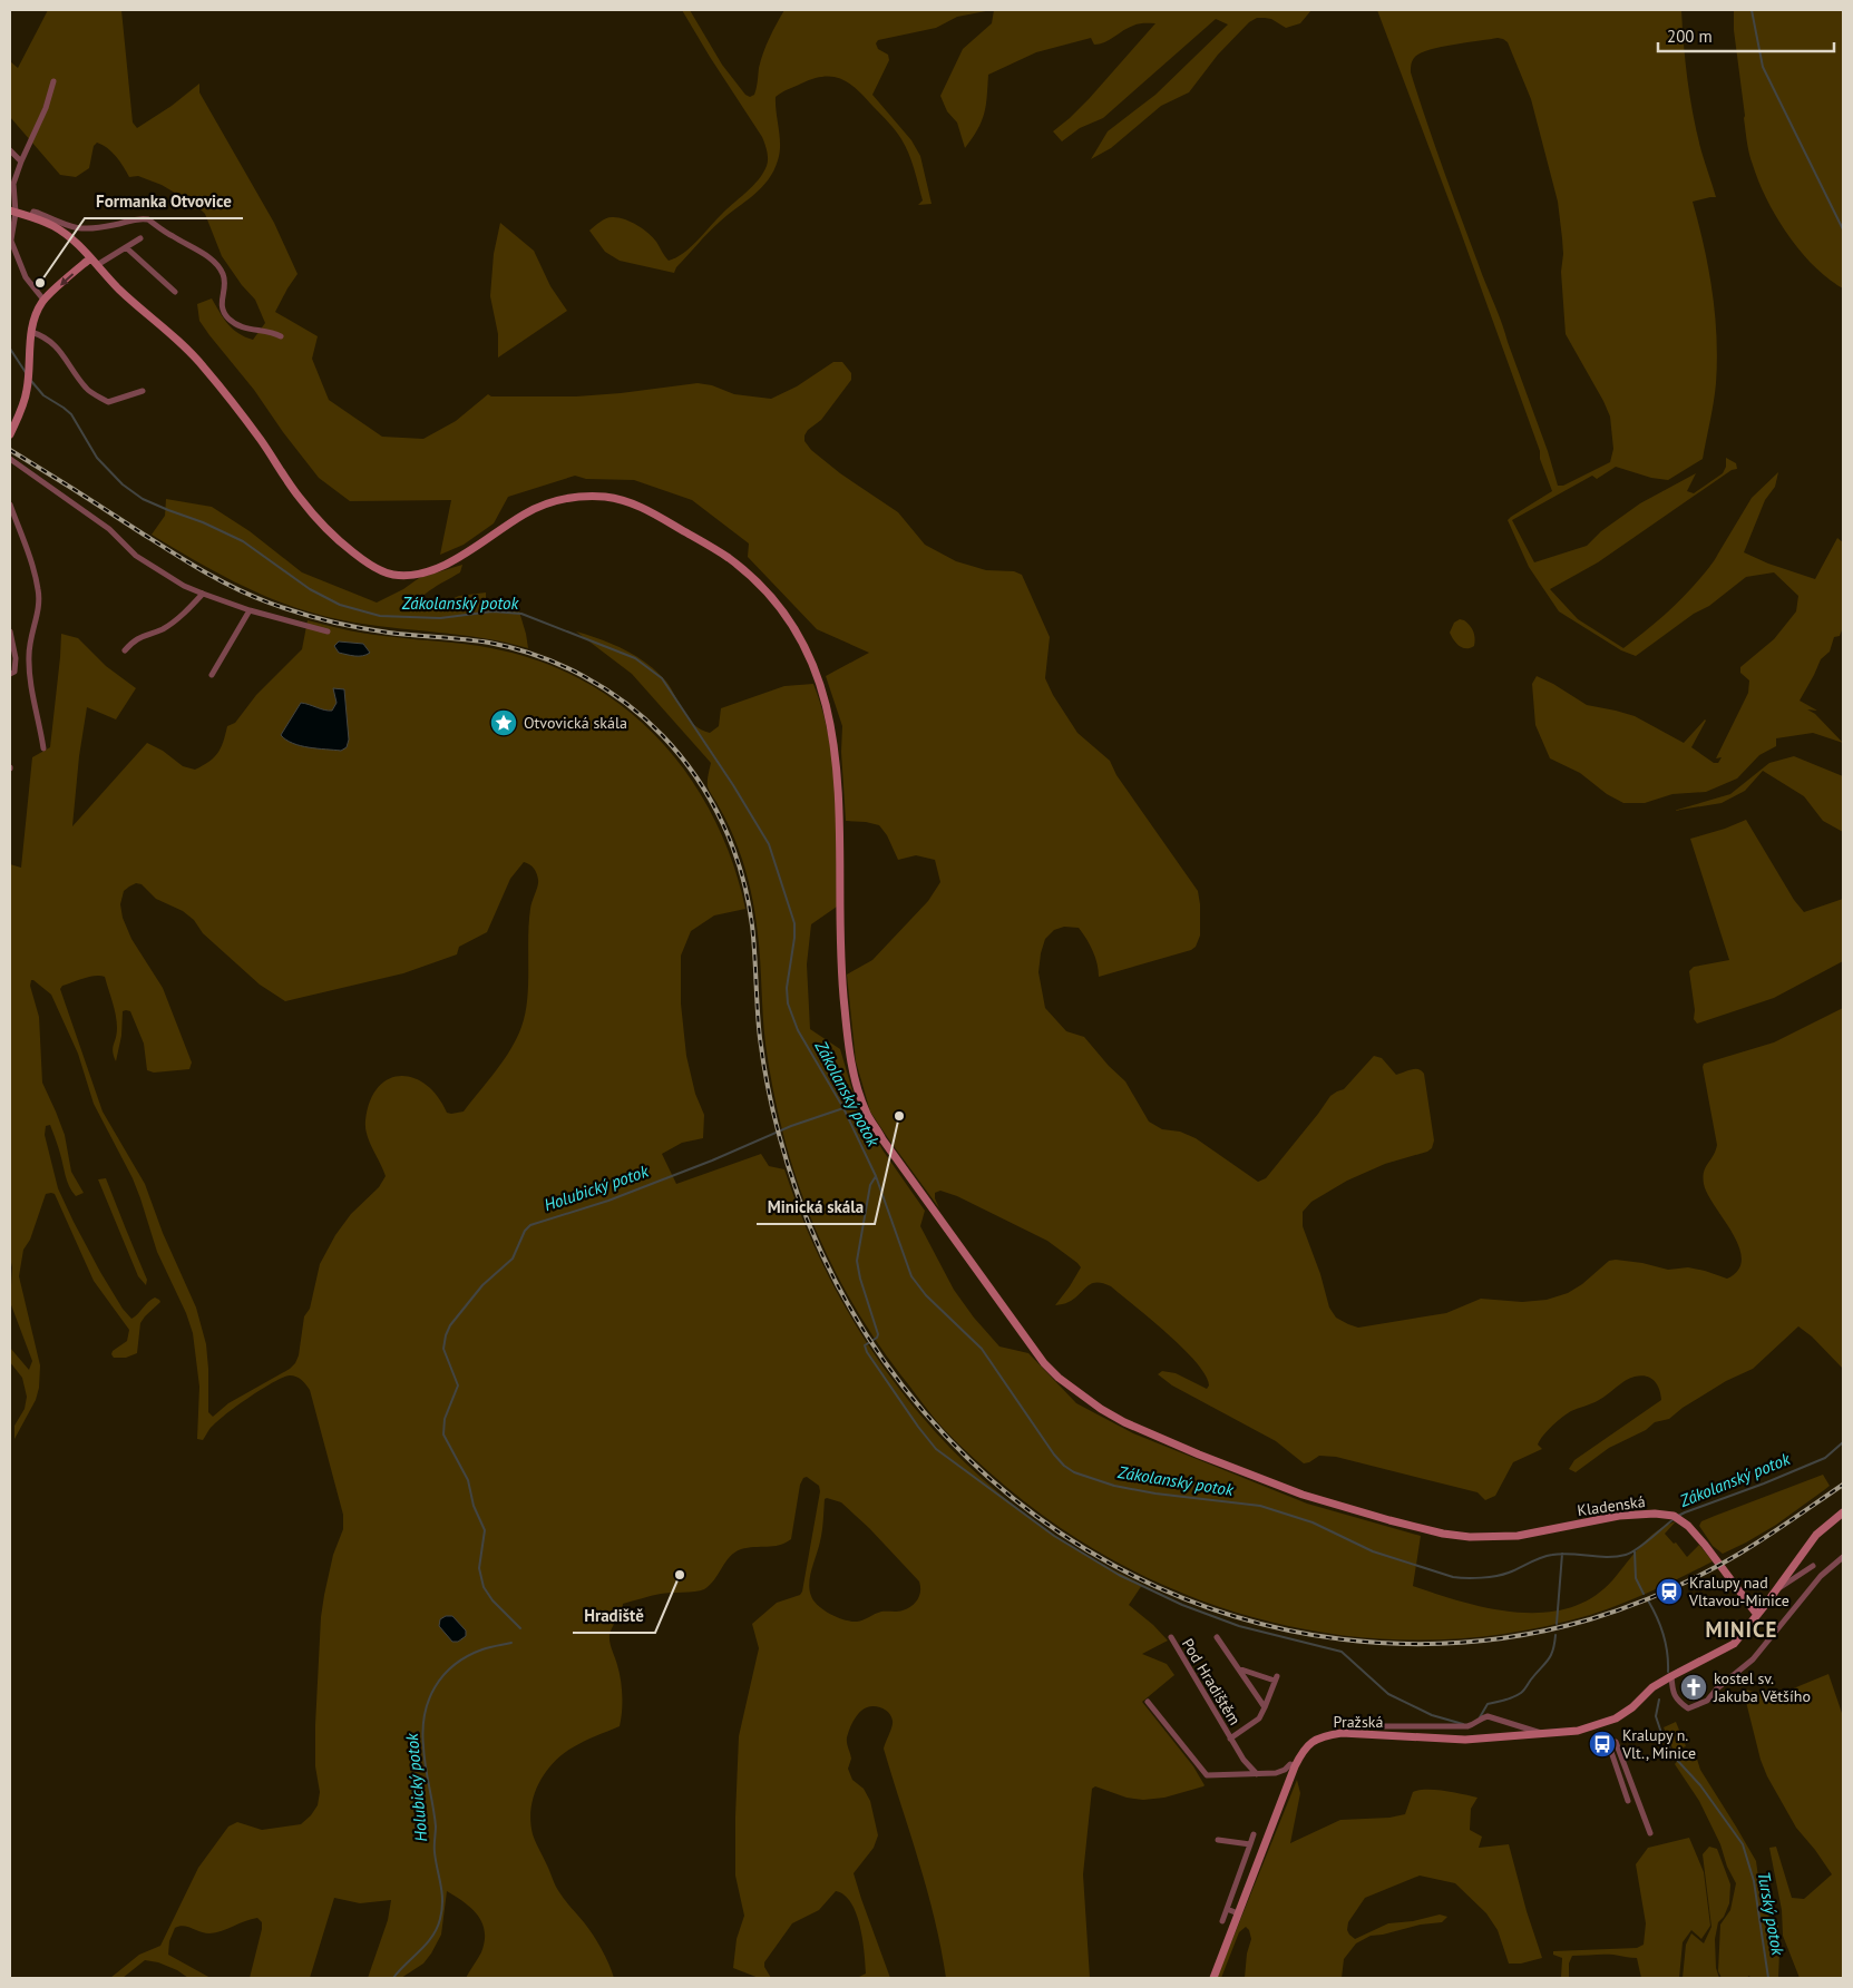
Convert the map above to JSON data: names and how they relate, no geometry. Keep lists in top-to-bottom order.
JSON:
{
  "streets": {
    "main road": ["Kladenská", "Pražská"],
    "street": ["Pod Hradištěm"]
  },
  "crossings": [
    ["Kladenská", "Pražská"]
  ],
  "districts": ["MINICE"],
  "water": ["Zákolanský potok", "Holubický potok", "Turský potok"],
  "places": {
    "other": ["Formanka Otvovice", "Minická skála", "Hradiště"],
    "place": ["Otvovická skála"],
    "station": ["Kralupy nad Vltavou-Minice"],
    "church": ["kostel sv. Jakuba Většího"],
    "bus stop": ["Kralupy n. Vlt., Minice"]
  },
  "scale_bar": "200 m"
}
